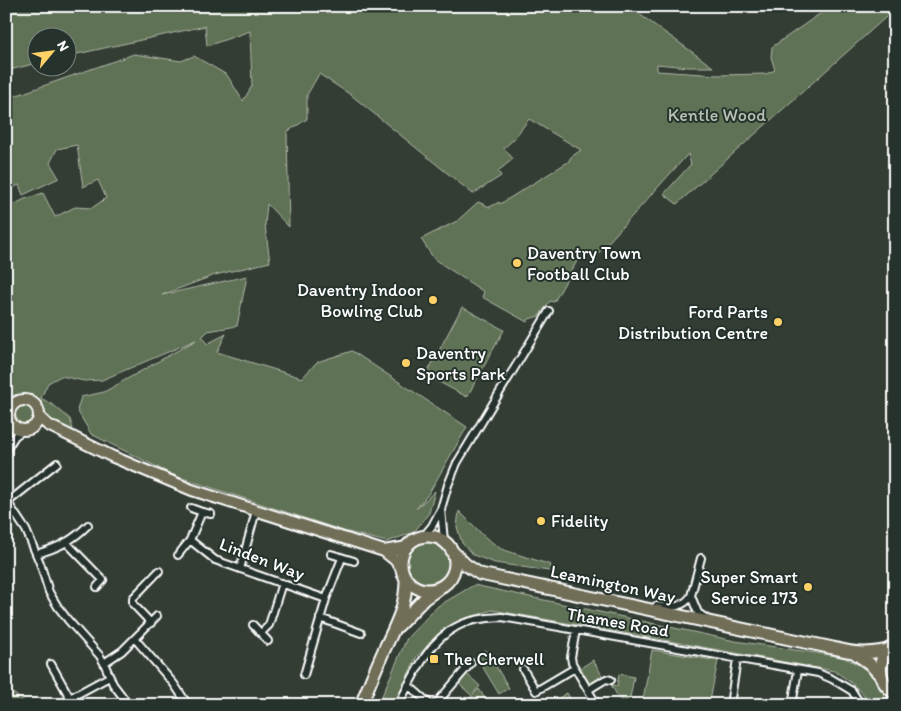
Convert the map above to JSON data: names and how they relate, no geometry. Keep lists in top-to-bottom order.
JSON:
{
  "streets": {
    "highway": ["Leamington Way"],
    "street": ["Linden Way", "Thames Road"]
  },
  "parks": ["Kentle Wood"],
  "places": {
    "other": [
      "Daventry Town Football Club",
      "Daventry Indoor Bowling Club",
      "Ford Parts Distribution Centre",
      "Daventry Sports Park",
      "Fidelity",
      "Super Smart Service 173"
    ],
    "transit": ["The Cherwell"]
  },
  "north": "top right"
}
